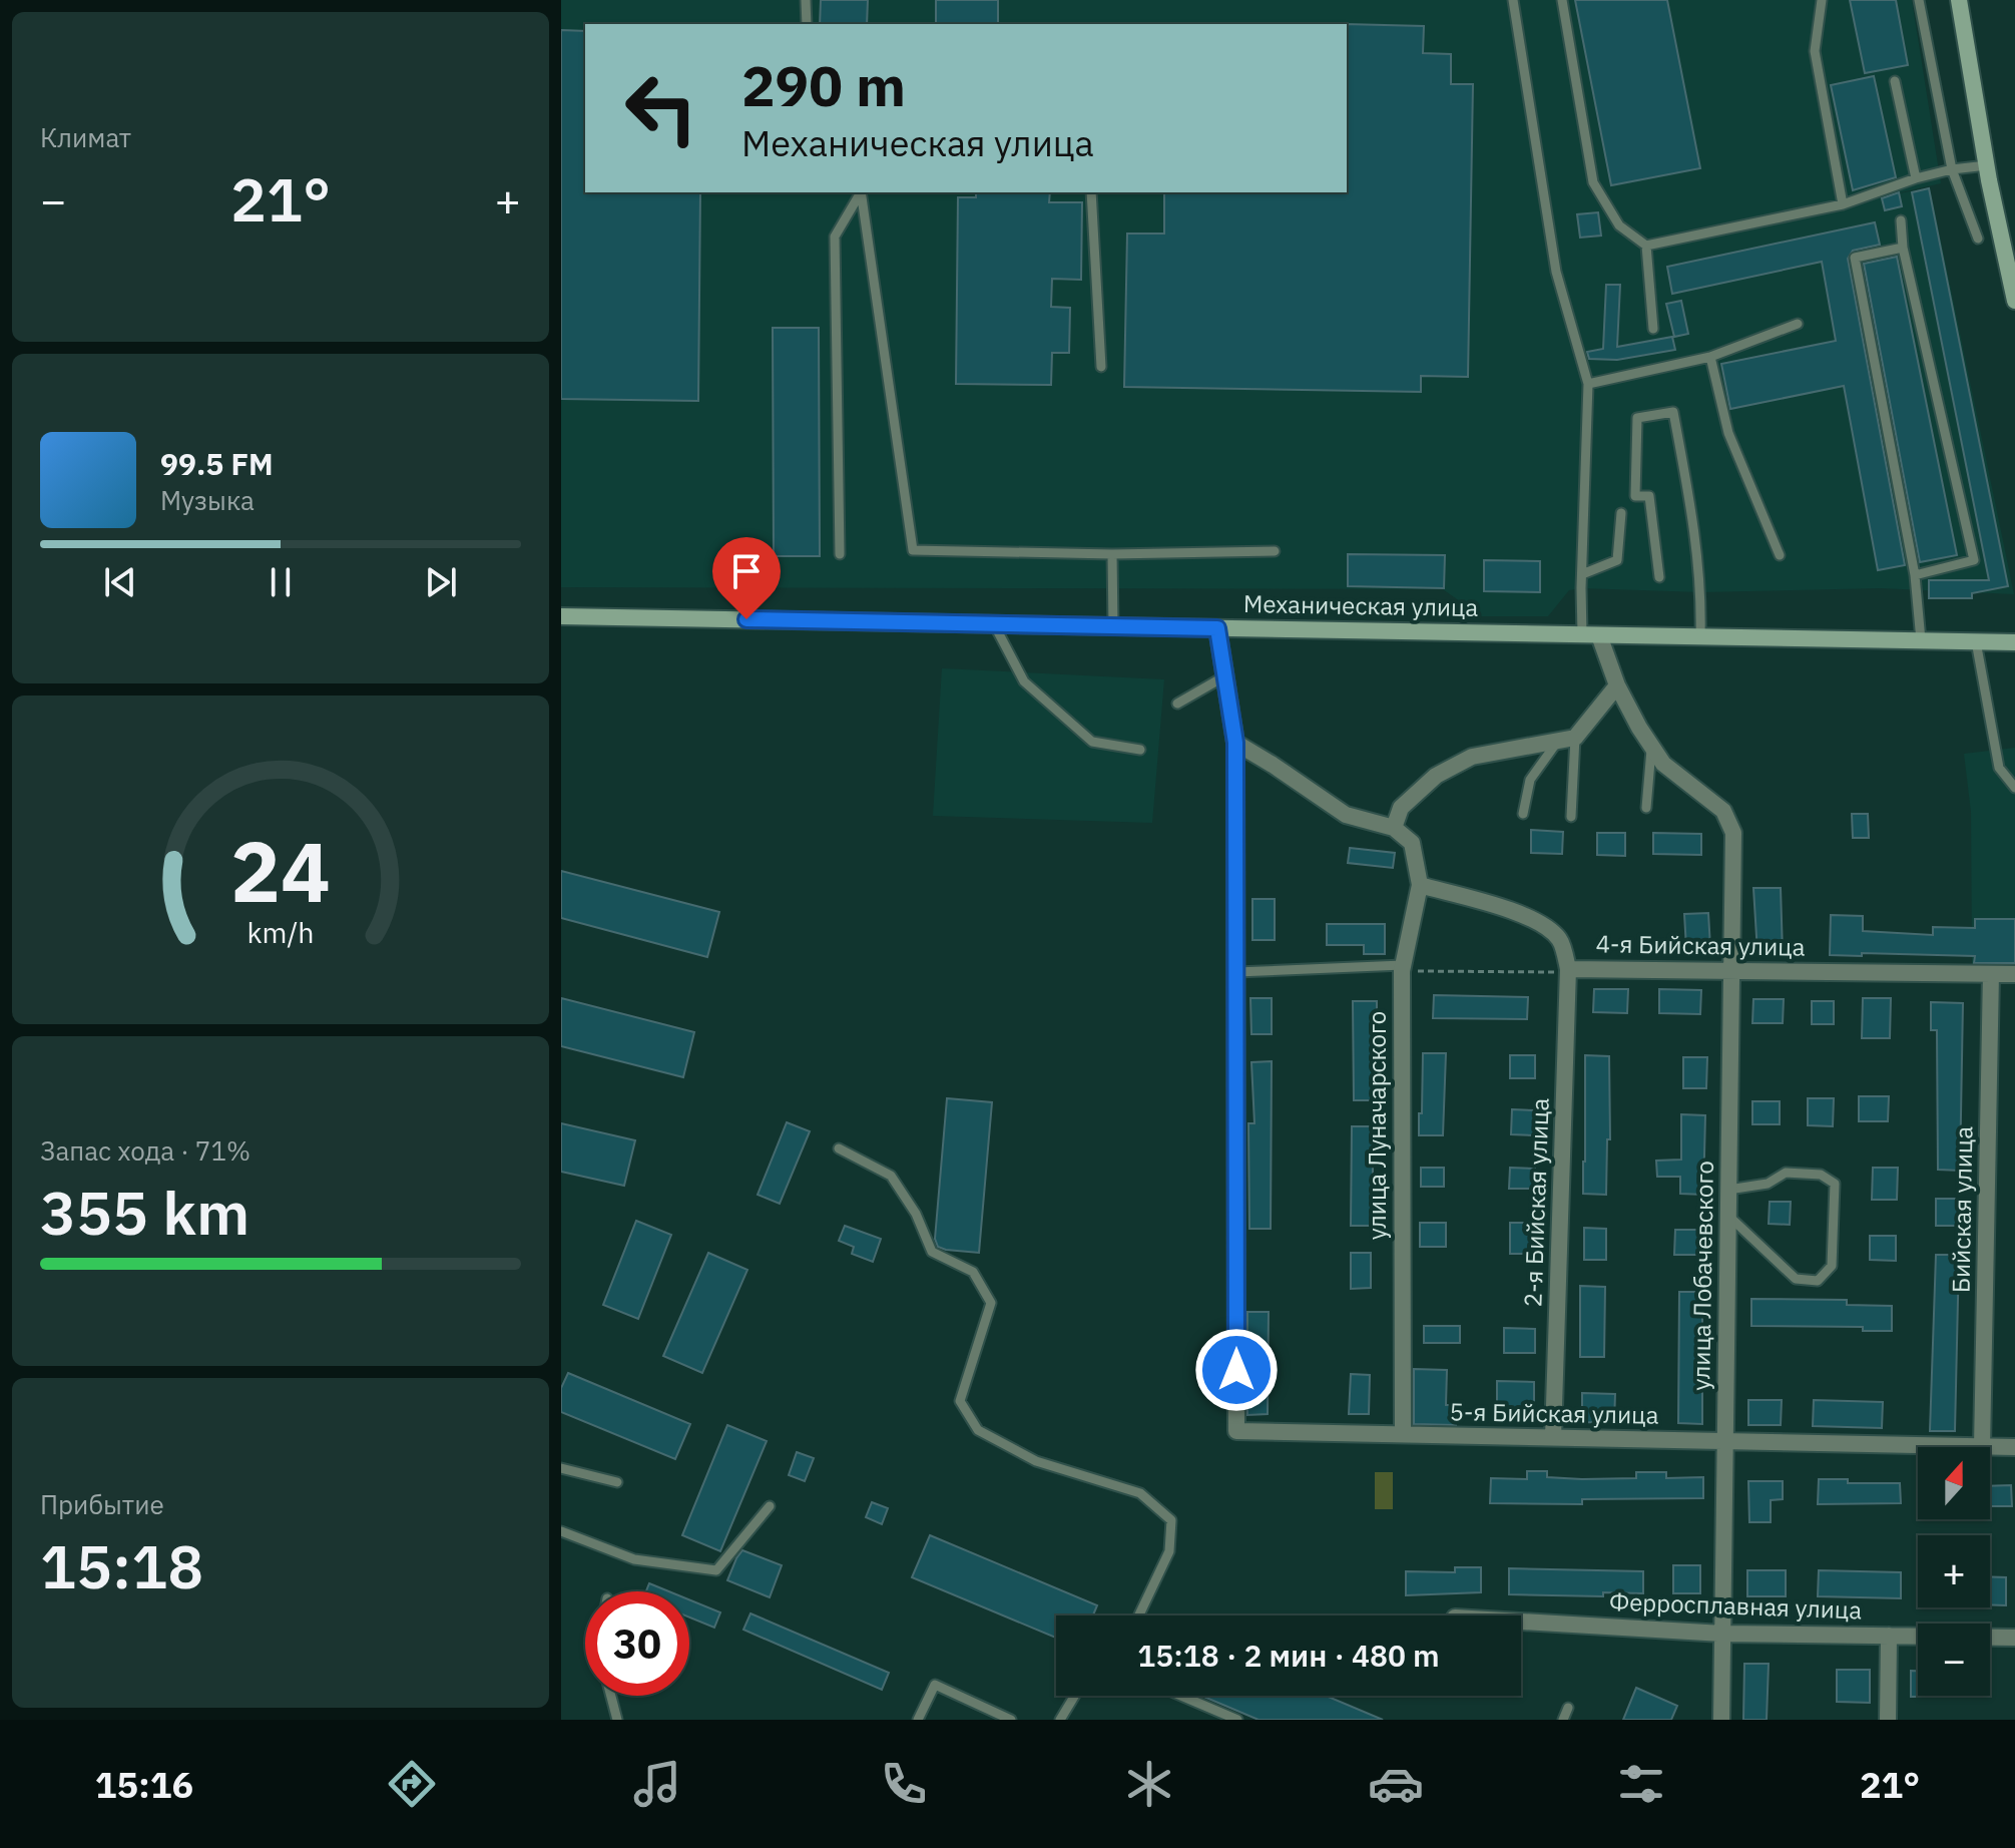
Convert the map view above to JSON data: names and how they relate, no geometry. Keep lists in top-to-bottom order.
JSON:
{
  "streets": {
    "street": [
      "Механическая улица",
      "4-я Бийская улица",
      "улица Луначарского",
      "2-я Бийская улица",
      "Бийская улица",
      "улица Лобачевского",
      "5-я Бийская улица",
      "Ферросплавная улица"
    ]
  },
  "crossings": [
    ["4-я Бийская улица", "улица Луначарского"],
    ["4-я Бийская улица", "2-я Бийская улица"],
    ["4-я Бийская улица", "Бийская улица"],
    ["4-я Бийская улица", "улица Лобачевского"],
    ["улица Луначарского", "5-я Бийская улица"],
    ["2-я Бийская улица", "5-я Бийская улица"],
    ["Бийская улица", "5-я Бийская улица"],
    ["улица Лобачевского", "5-я Бийская улица"],
    ["улица Лобачевского", "Ферросплавная улица"]
  ],
  "north": "top",
  "page": {
    "tile": [
      "Климат",
      ["Запас хода · 71%", "355 km"],
      ["Прибытие", "15:18"]
    ],
    "turn": ["290 m", "Механическая улица"],
    "heat": ["−", "21°", "+"],
    "song": ["99.5 FM", "Музыка"],
    "map_buttons": ["+", "−"],
    "limit": "30",
    "trip": "15:18 · 2 мин · 480 m",
    "tabs": ["15:16", "21°"],
    "gauge": ["24", "km/h"]
  }
}
